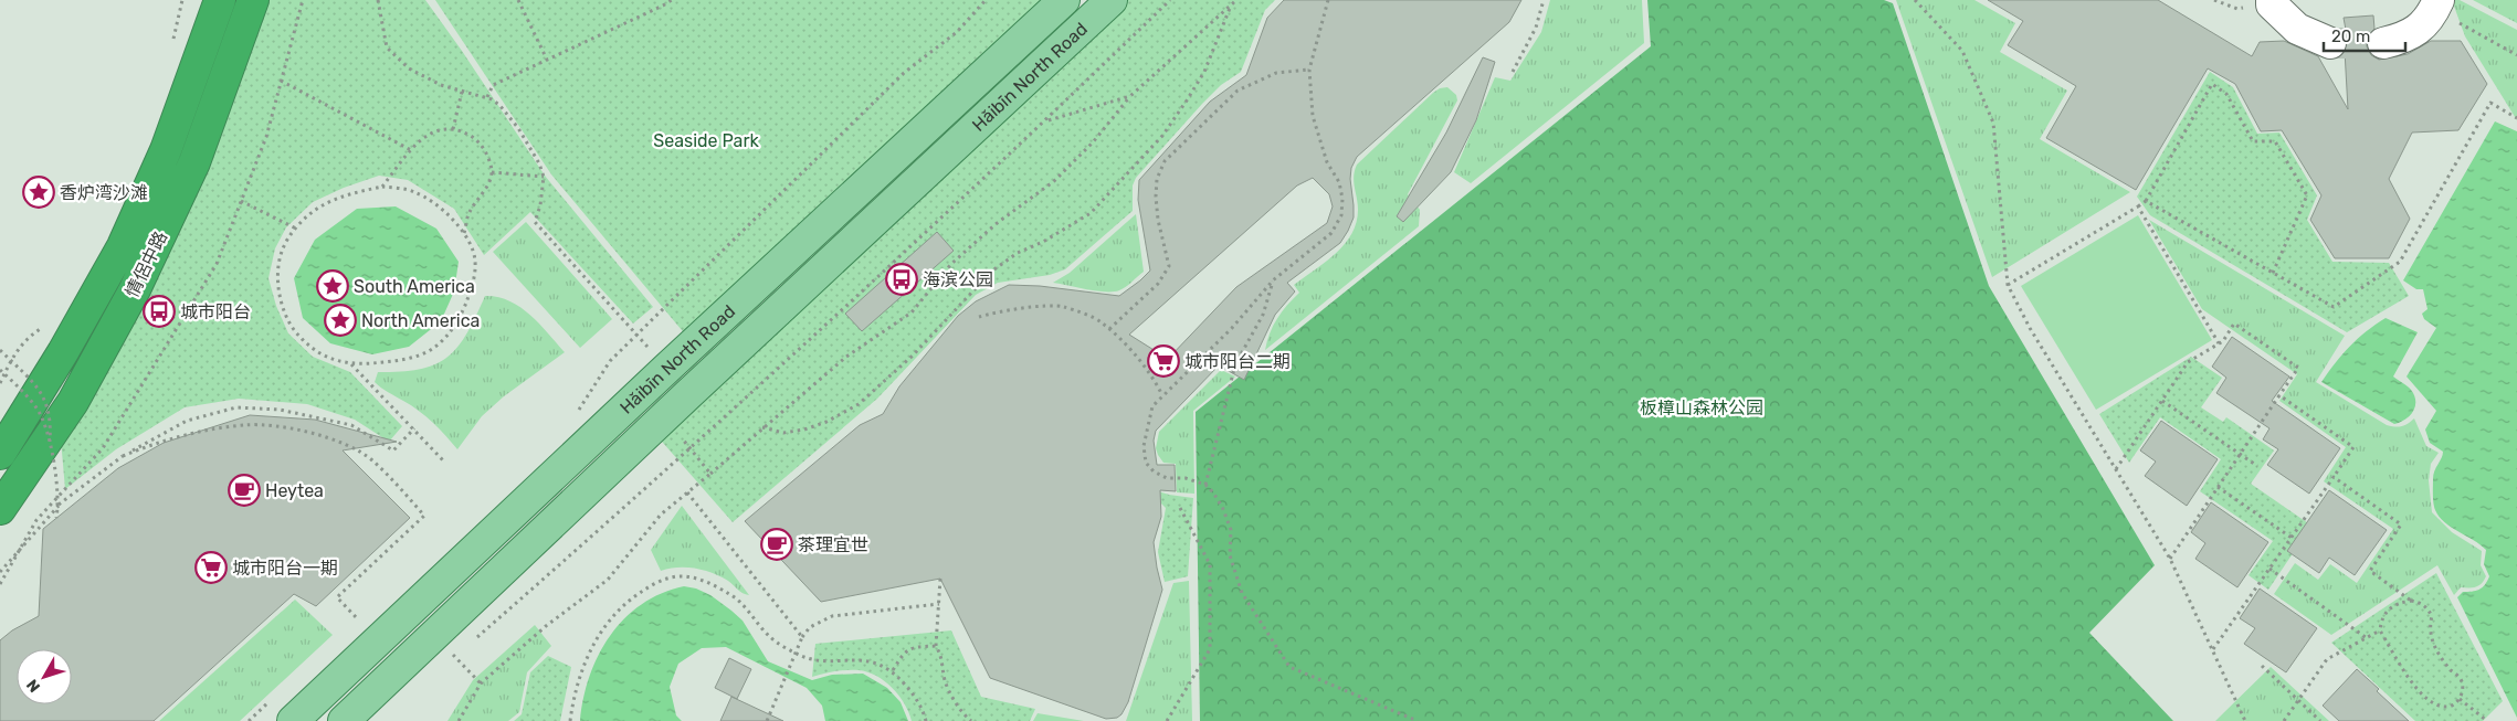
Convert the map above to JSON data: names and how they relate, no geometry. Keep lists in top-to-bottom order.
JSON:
{
  "streets": {
    "highway": ["情侶中路"],
    "main road": ["Hǎibīn North Road"]
  },
  "parks": ["Seaside Park", "板樟山森林公园"],
  "places": {
    "place": ["香炉湾沙滩", "South America", "North America"],
    "bus stop": ["海滨公园", "城市阳台"],
    "supermarket": ["城市阳台二期", "城市阳台一期"],
    "cafe": ["Heytea", "茶理宜世"]
  },
  "scale_bar": "20 m",
  "north": "bottom left"
}
